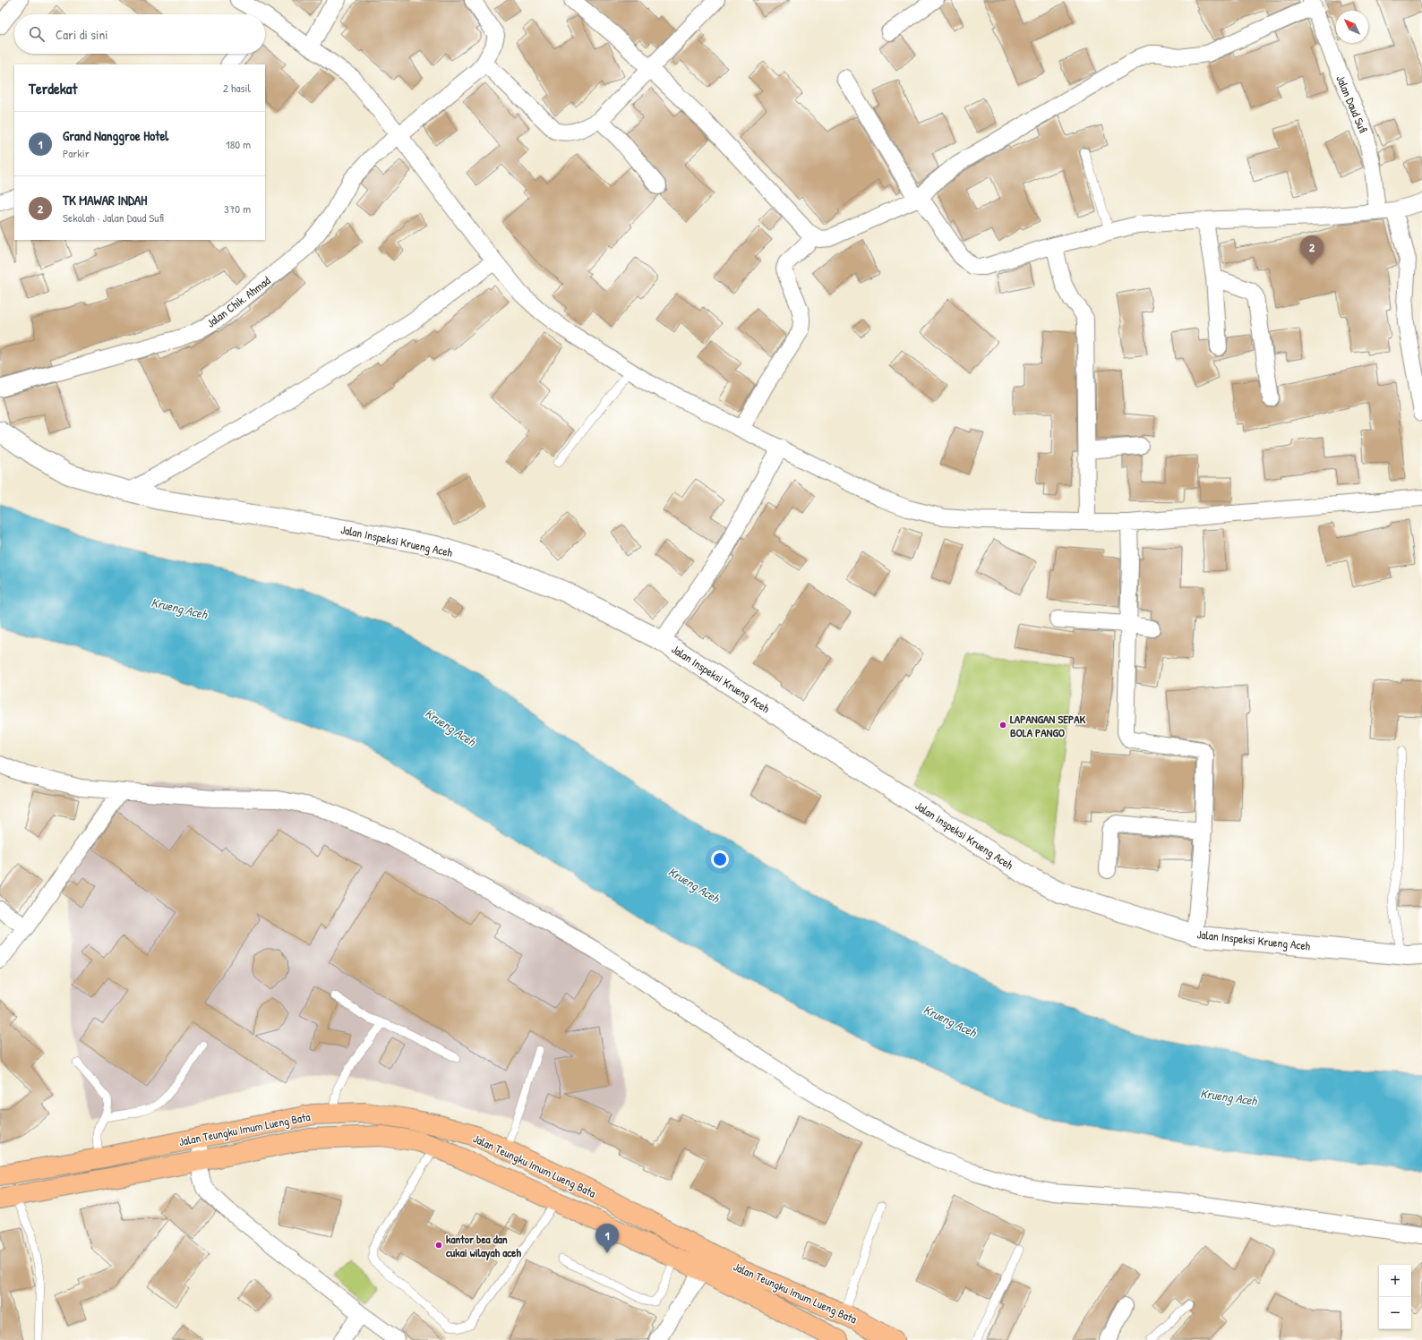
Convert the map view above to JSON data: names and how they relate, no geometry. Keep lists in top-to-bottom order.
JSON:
{
  "streets": {
    "highway": ["Jalan Teungku Imum Lueng Bata"],
    "street": ["Jalan Daud Sufi", "Jalan Chik. Ahmad", "Jalan Inspeksi Krueng Aceh"]
  },
  "water": ["Krueng Aceh"],
  "places": ["LAPANGAN SEPAK BOLA PANGO", "kantor bea dan cukai wilayah aceh"],
  "north": "top left",
  "page": {
    "search": "Cari di sini",
    "heading": ["Terdekat", "2 hasil"],
    "list": [
      {
        "mark": "1",
        "name": "Grand Nanggroe Hotel",
        "note": "Parkir",
        "value": "180 m"
      },
      {
        "mark": "2",
        "name": "TK MAWAR INDAH",
        "note": "Sekolah · Jalan Daud Sufi",
        "value": "370 m"
      }
    ],
    "pins": ["2", "1"],
    "map_buttons": ["+", "−"]
  }
}
